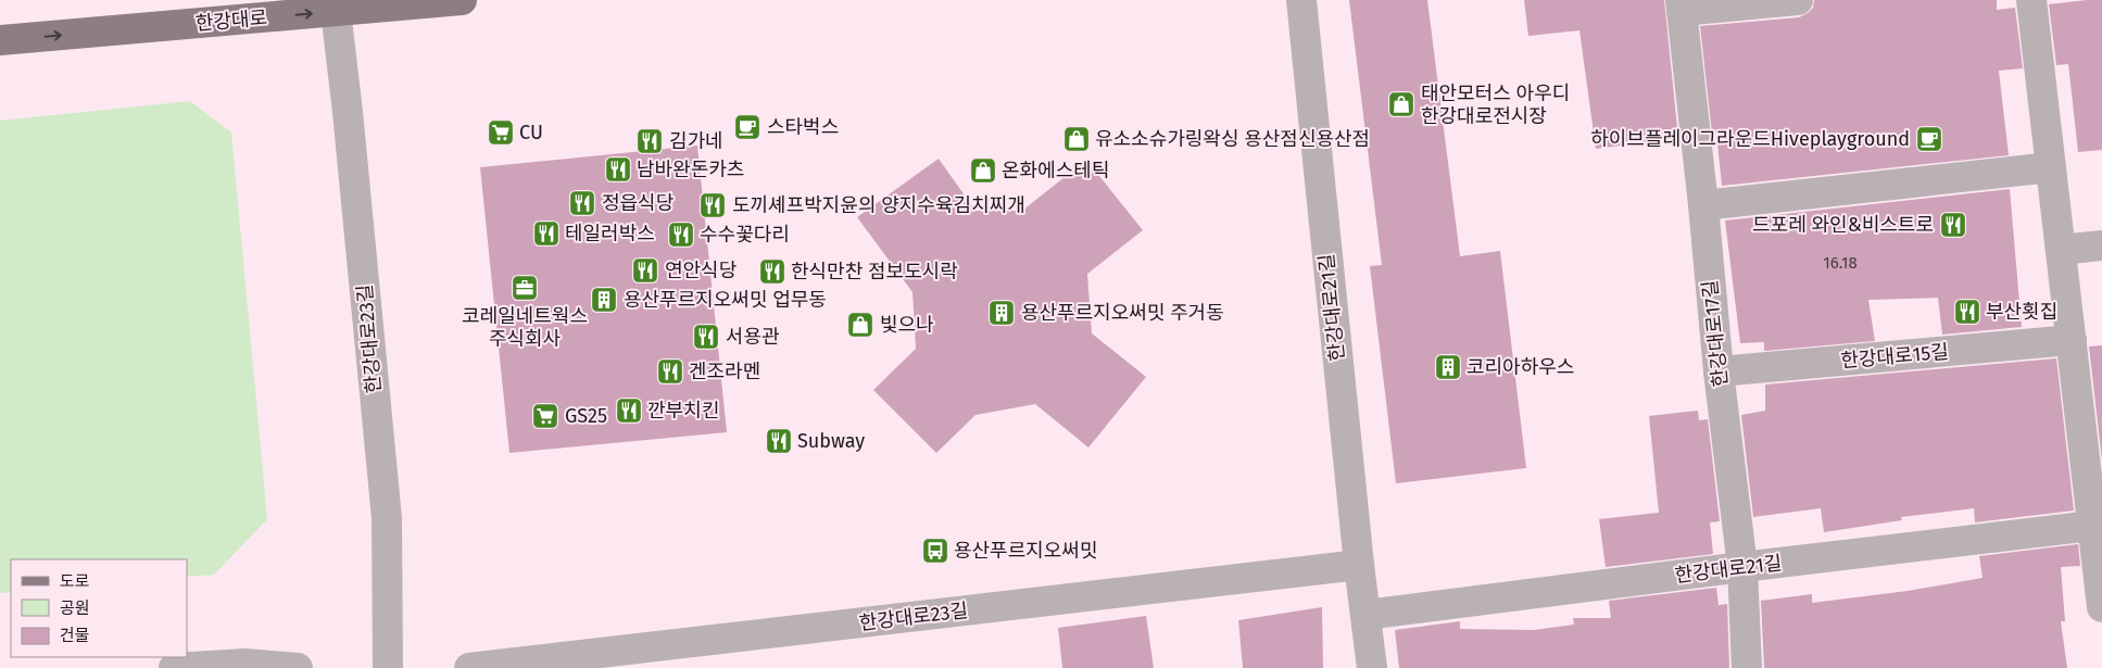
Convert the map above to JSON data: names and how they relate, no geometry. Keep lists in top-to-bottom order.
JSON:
{
  "streets": {
    "main road": ["한강대로"],
    "street": [
      "한강대로21길",
      "한강대로17길",
      "한강대로23길",
      "한강대로15길"
    ]
  },
  "crossings": [
    ["한강대로", "한강대로23길"],
    ["한강대로21길", "한강대로17길"],
    ["한강대로21길", "한강대로23길"],
    ["한강대로17길", "한강대로15길"]
  ],
  "one_way": ["한강대로"],
  "places": {
    "shop": [
      "태안모터스 아우디 한강대로전시장",
      "유소소슈가링왁싱 용산점신용산점",
      "온화에스테틱",
      "빛으나"
    ],
    "cafe": ["스타벅스", "하이브플레이그라운드Hiveplayground"],
    "supermarket": ["CU", "GS25"],
    "restaurant": [
      "김가네",
      "남바완돈카츠",
      "정읍식당",
      "도끼셰프박지윤의 양지수육김치찌개",
      "드포레 와인&비스트로",
      "테일러박스",
      "수수꽃다리",
      "연안식당",
      "한식만찬 점보도시락",
      "부산횟집",
      "서용관",
      "겐조라멘",
      "깐부치킨",
      "Subway"
    ],
    "office": ["코레일네트웍스 주식회사"],
    "building": ["용산푸르지오써밋 업무동", "용산푸르지오써밋 주거동", "코리아하우스"],
    "bus stop": ["용산푸르지오써밋"]
  },
  "house_numbers": ["16.18"],
  "legend": ["도로", "공원", "건물"]
}
